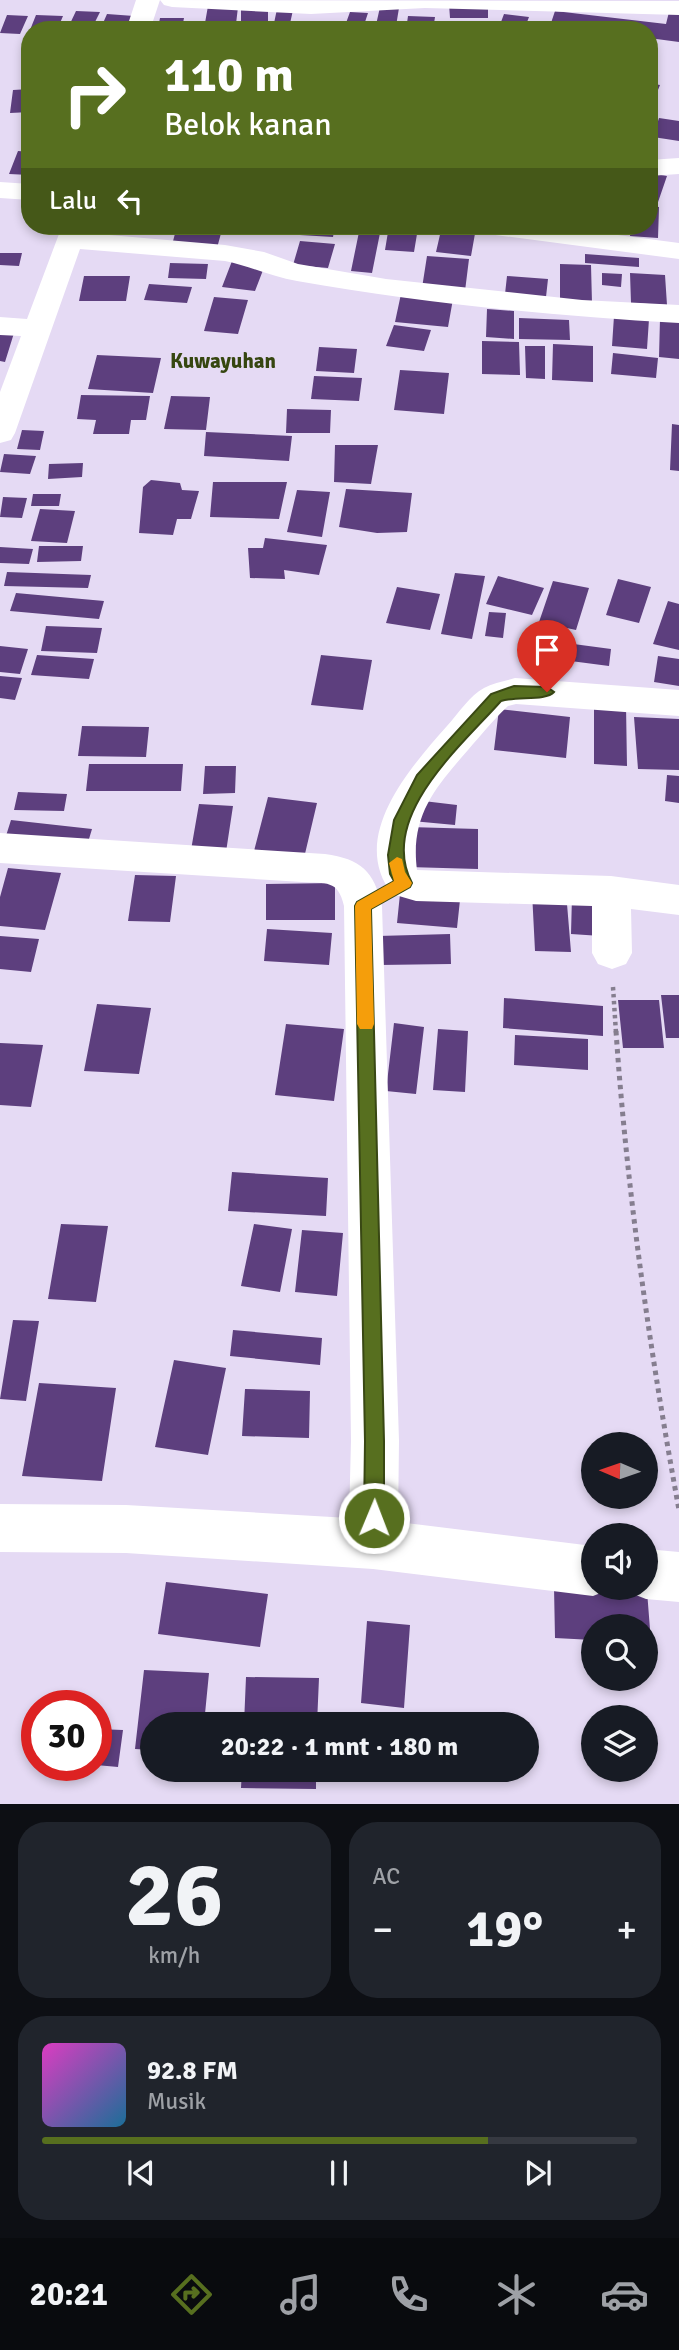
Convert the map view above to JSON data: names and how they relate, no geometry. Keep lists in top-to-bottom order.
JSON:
{
  "districts": ["Kuwayuhan"],
  "north": "left",
  "page": {
    "turn": ["110 m", "Belok kanan"],
    "then": "Lalu",
    "limit": "30",
    "trip": "20:22 · 1 mnt · 180 m",
    "tile": [
      ["26", "km/h"],
      "AC"
    ],
    "heat": ["−", "19°", "+"],
    "song": ["92.8 FM", "Musik"],
    "tabs": "20:21"
  }
}
